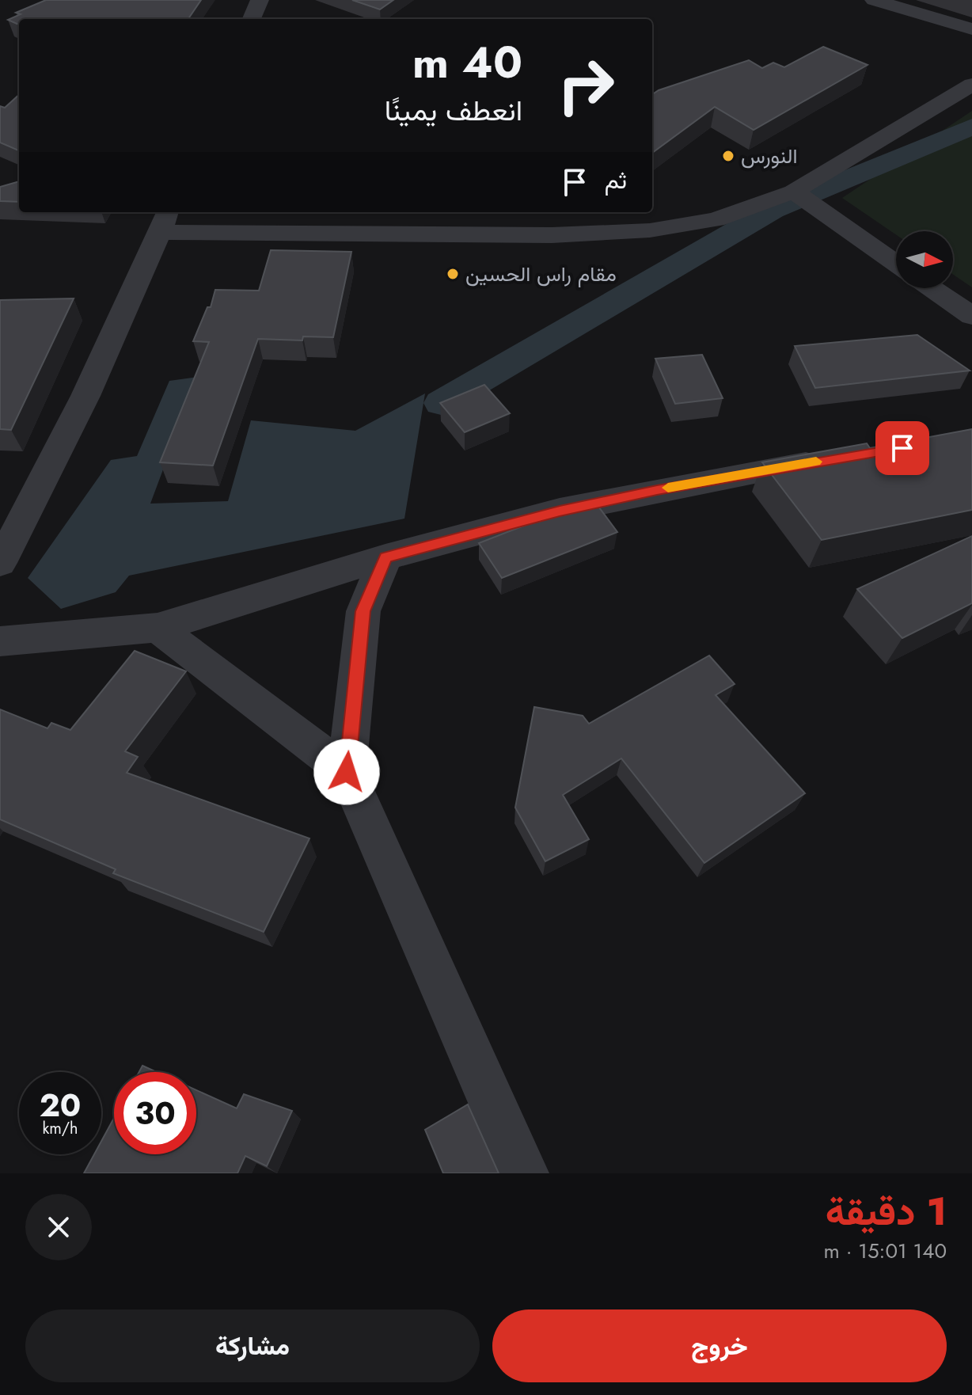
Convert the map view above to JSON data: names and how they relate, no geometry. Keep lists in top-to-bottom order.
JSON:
{
  "places": ["النورس", "مقام راس الحسين"],
  "north": "right",
  "page": {
    "turn": ["40 m", "انعطف يمينًا"],
    "then": "ثم",
    "speed": "20 km/h",
    "limit": "30",
    "heading": ["1 دقيقة", "140 m · 15:01"],
    "buttons": ["خروج", "مشاركة"]
  }
}
